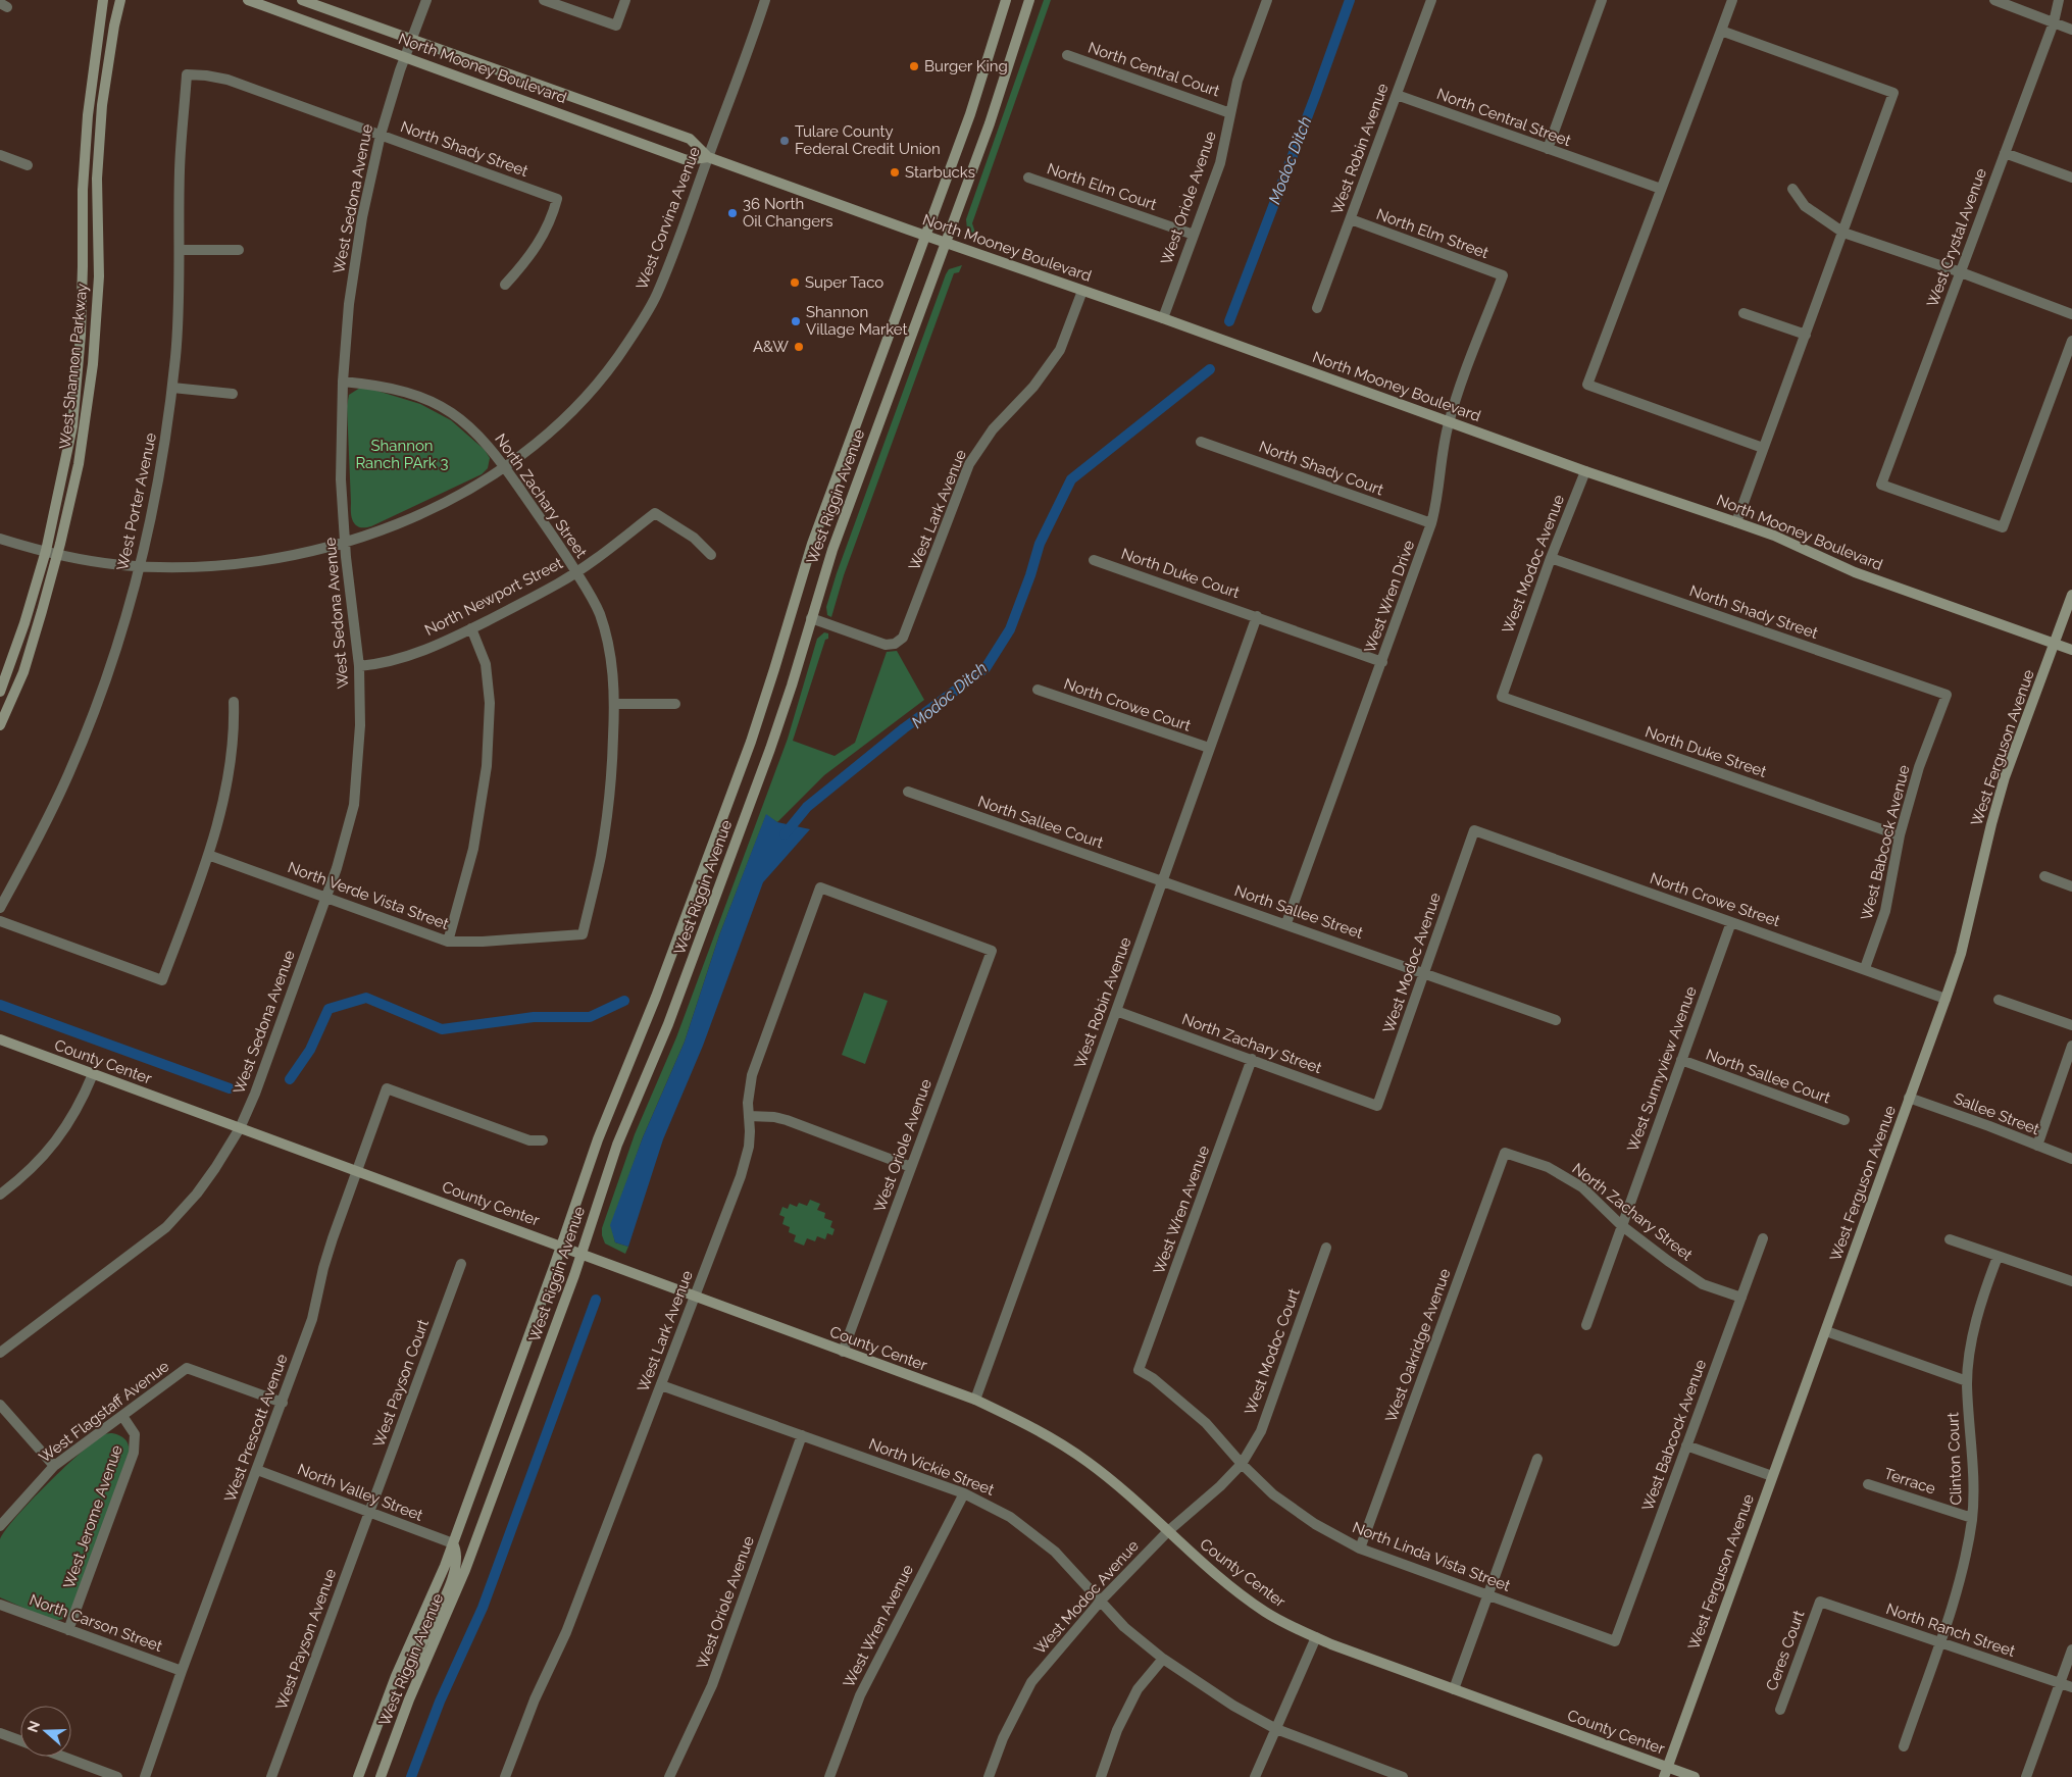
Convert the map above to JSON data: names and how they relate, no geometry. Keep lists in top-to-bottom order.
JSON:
{
  "streets": {
    "street": [
      "North Mooney Boulevard",
      "North Central Court",
      "North Central Street",
      "North Shady Street",
      "West Robin Avenue",
      "North Elm Court",
      "West Oriole Avenue",
      "West Sedona Avenue",
      "West Corvina Avenue",
      "North Elm Street",
      "West Crystal Avenue",
      "West Shannon Parkway",
      "North Shady Court",
      "North Zachary Street",
      "West Riggin Avenue",
      "West Porter Avenue",
      "West Lark Avenue",
      "West Modoc Avenue",
      "North Duke Court",
      "North Newport Street",
      "West Wren Drive",
      "North Crowe Court",
      "West Ferguson Avenue",
      "North Duke Street",
      "North Sallee Court",
      "West Babcock Avenue",
      "North Verde Vista Street",
      "North Crowe Street",
      "North Sallee Street",
      "County Center",
      "West Sunnyview Avenue",
      "Sallee Street",
      "West Wren Avenue",
      "West Oakridge Avenue",
      "West Modoc Court",
      "West Payson Court",
      "West Flagstaff Avenue",
      "West Prescott Avenue",
      "Clinton Court",
      "North Vickie Street",
      "Terrace",
      "North Valley Street",
      "West Jerome Avenue",
      "North Linda Vista Street",
      "North Carson Street",
      "North Ranch Street",
      "West Payson Avenue",
      "Ceres Court"
    ]
  },
  "crossings": [
    ["North Mooney Boulevard", "West Oriole Avenue"],
    ["North Mooney Boulevard", "West Sedona Avenue"],
    ["North Mooney Boulevard", "West Corvina Avenue"],
    ["North Mooney Boulevard", "West Riggin Avenue"],
    ["North Mooney Boulevard", "West Lark Avenue"],
    ["North Mooney Boulevard", "West Modoc Avenue"],
    ["North Mooney Boulevard", "West Wren Drive"],
    ["North Mooney Boulevard", "West Ferguson Avenue"],
    ["North Central Court", "West Oriole Avenue"],
    ["North Central Street", "West Robin Avenue"],
    ["North Shady Street", "West Sedona Avenue"],
    ["North Shady Street", "West Porter Avenue"],
    ["North Shady Street", "West Modoc Avenue"],
    ["North Shady Street", "West Babcock Avenue"],
    ["West Robin Avenue", "North Elm Street"],
    ["West Robin Avenue", "North Zachary Street"],
    ["West Robin Avenue", "North Duke Court"],
    ["West Robin Avenue", "North Crowe Court"],
    ["West Robin Avenue", "North Sallee Court"],
    ["West Robin Avenue", "North Sallee Street"],
    ["West Robin Avenue", "County Center"],
    ["North Elm Court", "West Oriole Avenue"],
    ["West Oriole Avenue", "West Lark Avenue"],
    ["West Oriole Avenue", "County Center"],
    ["West Oriole Avenue", "North Vickie Street"],
    ["West Sedona Avenue", "West Corvina Avenue"],
    ["West Sedona Avenue", "North Zachary Street"],
    ["West Sedona Avenue", "North Newport Street"],
    ["West Sedona Avenue", "North Verde Vista Street"],
    ["West Sedona Avenue", "County Center"],
    ["West Corvina Avenue", "North Zachary Street"],
    ["North Elm Street", "West Wren Drive"],
    ["North Shady Court", "West Wren Drive"],
    ["North Zachary Street", "West Modoc Avenue"],
    ["North Zachary Street", "North Newport Street"],
    ["North Zachary Street", "West Babcock Avenue"],
    ["North Zachary Street", "West Sunnyview Avenue"],
    ["North Zachary Street", "West Wren Avenue"],
    ["North Zachary Street", "West Oakridge Avenue"],
    ["West Riggin Avenue", "West Lark Avenue"],
    ["West Riggin Avenue", "County Center"],
    ["West Riggin Avenue", "North Valley Street"],
    ["West Lark Avenue", "County Center"],
    ["West Lark Avenue", "North Vickie Street"],
    ["West Modoc Avenue", "North Duke Street"],
    ["West Modoc Avenue", "North Crowe Street"],
    ["West Modoc Avenue", "North Sallee Street"],
    ["West Modoc Avenue", "County Center"],
    ["West Modoc Avenue", "West Modoc Court"],
    ["West Modoc Avenue", "North Vickie Street"],
    ["West Modoc Avenue", "North Linda Vista Street"],
    ["West Wren Drive", "North Sallee Street"],
    ["West Ferguson Avenue", "North Crowe Street"],
    ["West Ferguson Avenue", "County Center"],
    ["West Ferguson Avenue", "Sallee Street"],
    ["North Duke Street", "West Babcock Avenue"],
    ["North Sallee Court", "North Sallee Street"],
    ["North Sallee Court", "West Sunnyview Avenue"],
    ["West Babcock Avenue", "North Crowe Street"],
    ["West Babcock Avenue", "North Linda Vista Street"],
    ["North Crowe Street", "West Sunnyview Avenue"],
    ["County Center", "West Prescott Avenue"],
    ["West Wren Avenue", "North Vickie Street"],
    ["West Wren Avenue", "North Linda Vista Street"],
    ["West Oakridge Avenue", "North Linda Vista Street"],
    ["West Modoc Court", "North Linda Vista Street"],
    ["West Payson Court", "North Valley Street"],
    ["West Payson Court", "West Payson Avenue"],
    ["West Flagstaff Avenue", "West Prescott Avenue"],
    ["West Flagstaff Avenue", "West Jerome Avenue"],
    ["West Prescott Avenue", "North Valley Street"],
    ["West Prescott Avenue", "North Carson Street"],
    ["Clinton Court", "Terrace"],
    ["Clinton Court", "North Ranch Street"],
    ["North Valley Street", "West Payson Avenue"],
    ["West Jerome Avenue", "North Carson Street"],
    ["North Ranch Street", "Ceres Court"]
  ],
  "water": ["Modoc Ditch"],
  "parks": ["Shannon Ranch PArk 3"],
  "places": [
    "Burger King",
    "Tulare County Federal Credit Union",
    "Starbucks",
    "36 North Oil Changers",
    "Super Taco",
    "Shannon Village Market",
    "A&W"
  ],
  "north": "left"
}
